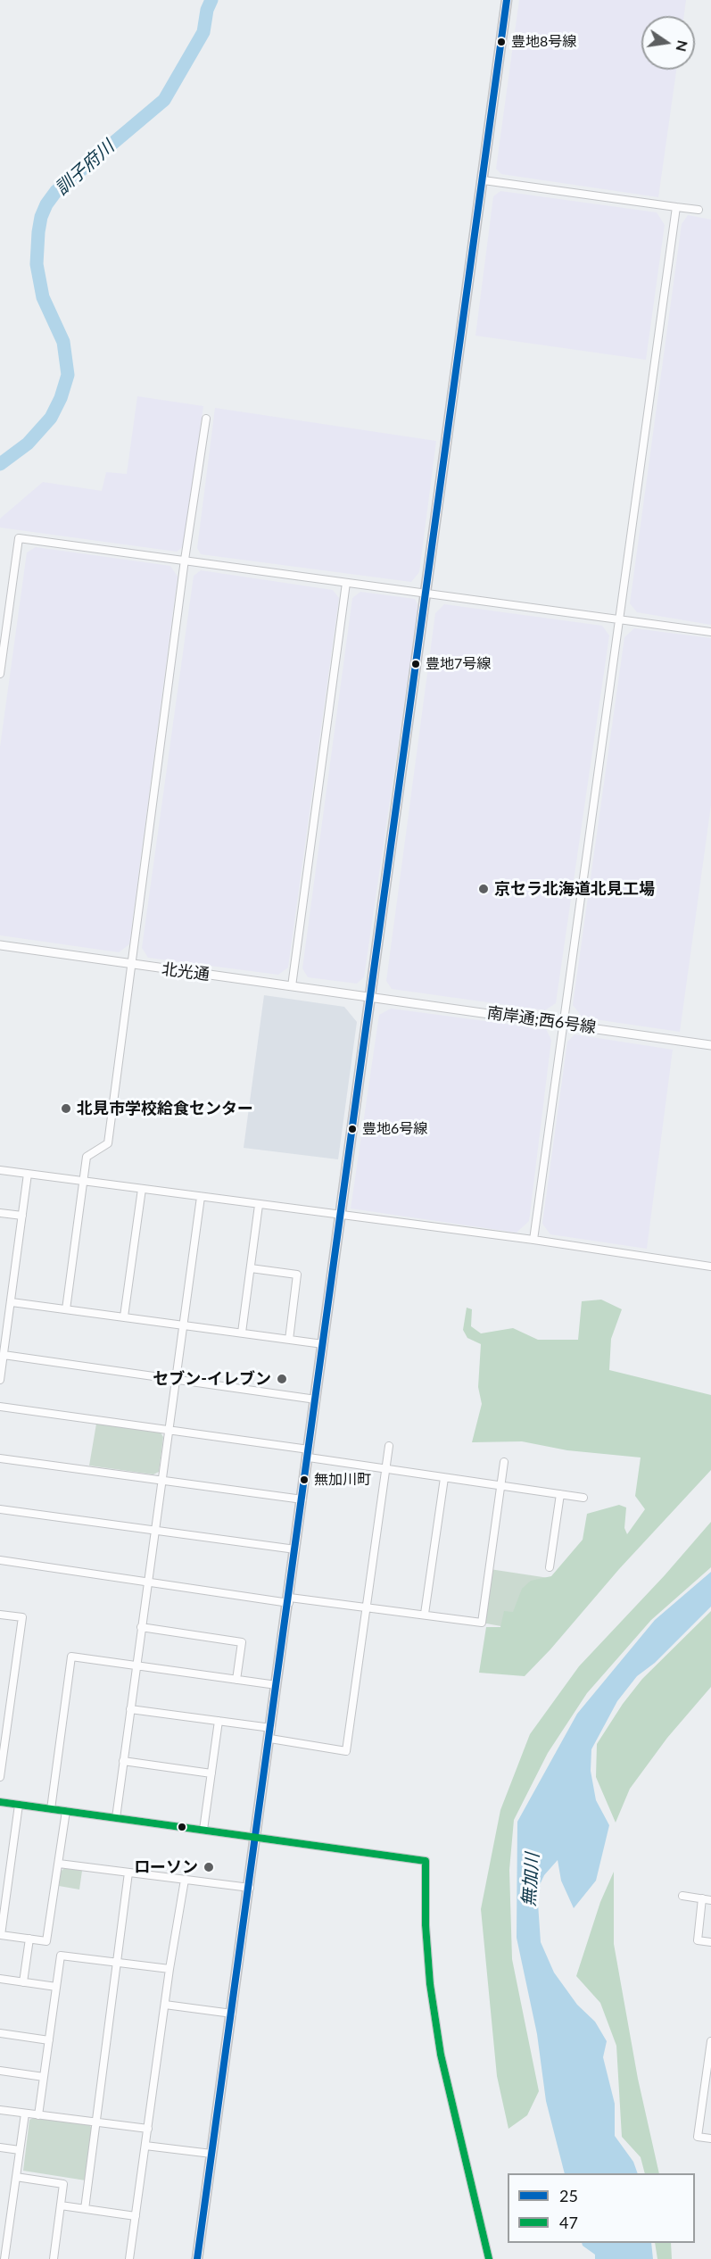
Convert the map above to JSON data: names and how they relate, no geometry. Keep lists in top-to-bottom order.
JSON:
{
  "streets": {
    "street": ["北光通", "南岸通;西6号線"]
  },
  "crossings": [
    ["北光通", "南岸通;西6号線"]
  ],
  "water": ["訓子府川", "無加川"],
  "places": [
    "豊地8号線",
    "豊地7号線",
    "京セラ北海道北見工場",
    "北見市学校給食センター",
    "豊地6号線",
    "セブン-イレブン",
    "無加川町",
    "ローソン"
  ],
  "lines": ["transit line 25", "transit line 47"],
  "legend": ["25", "47"],
  "north": "right"
}
